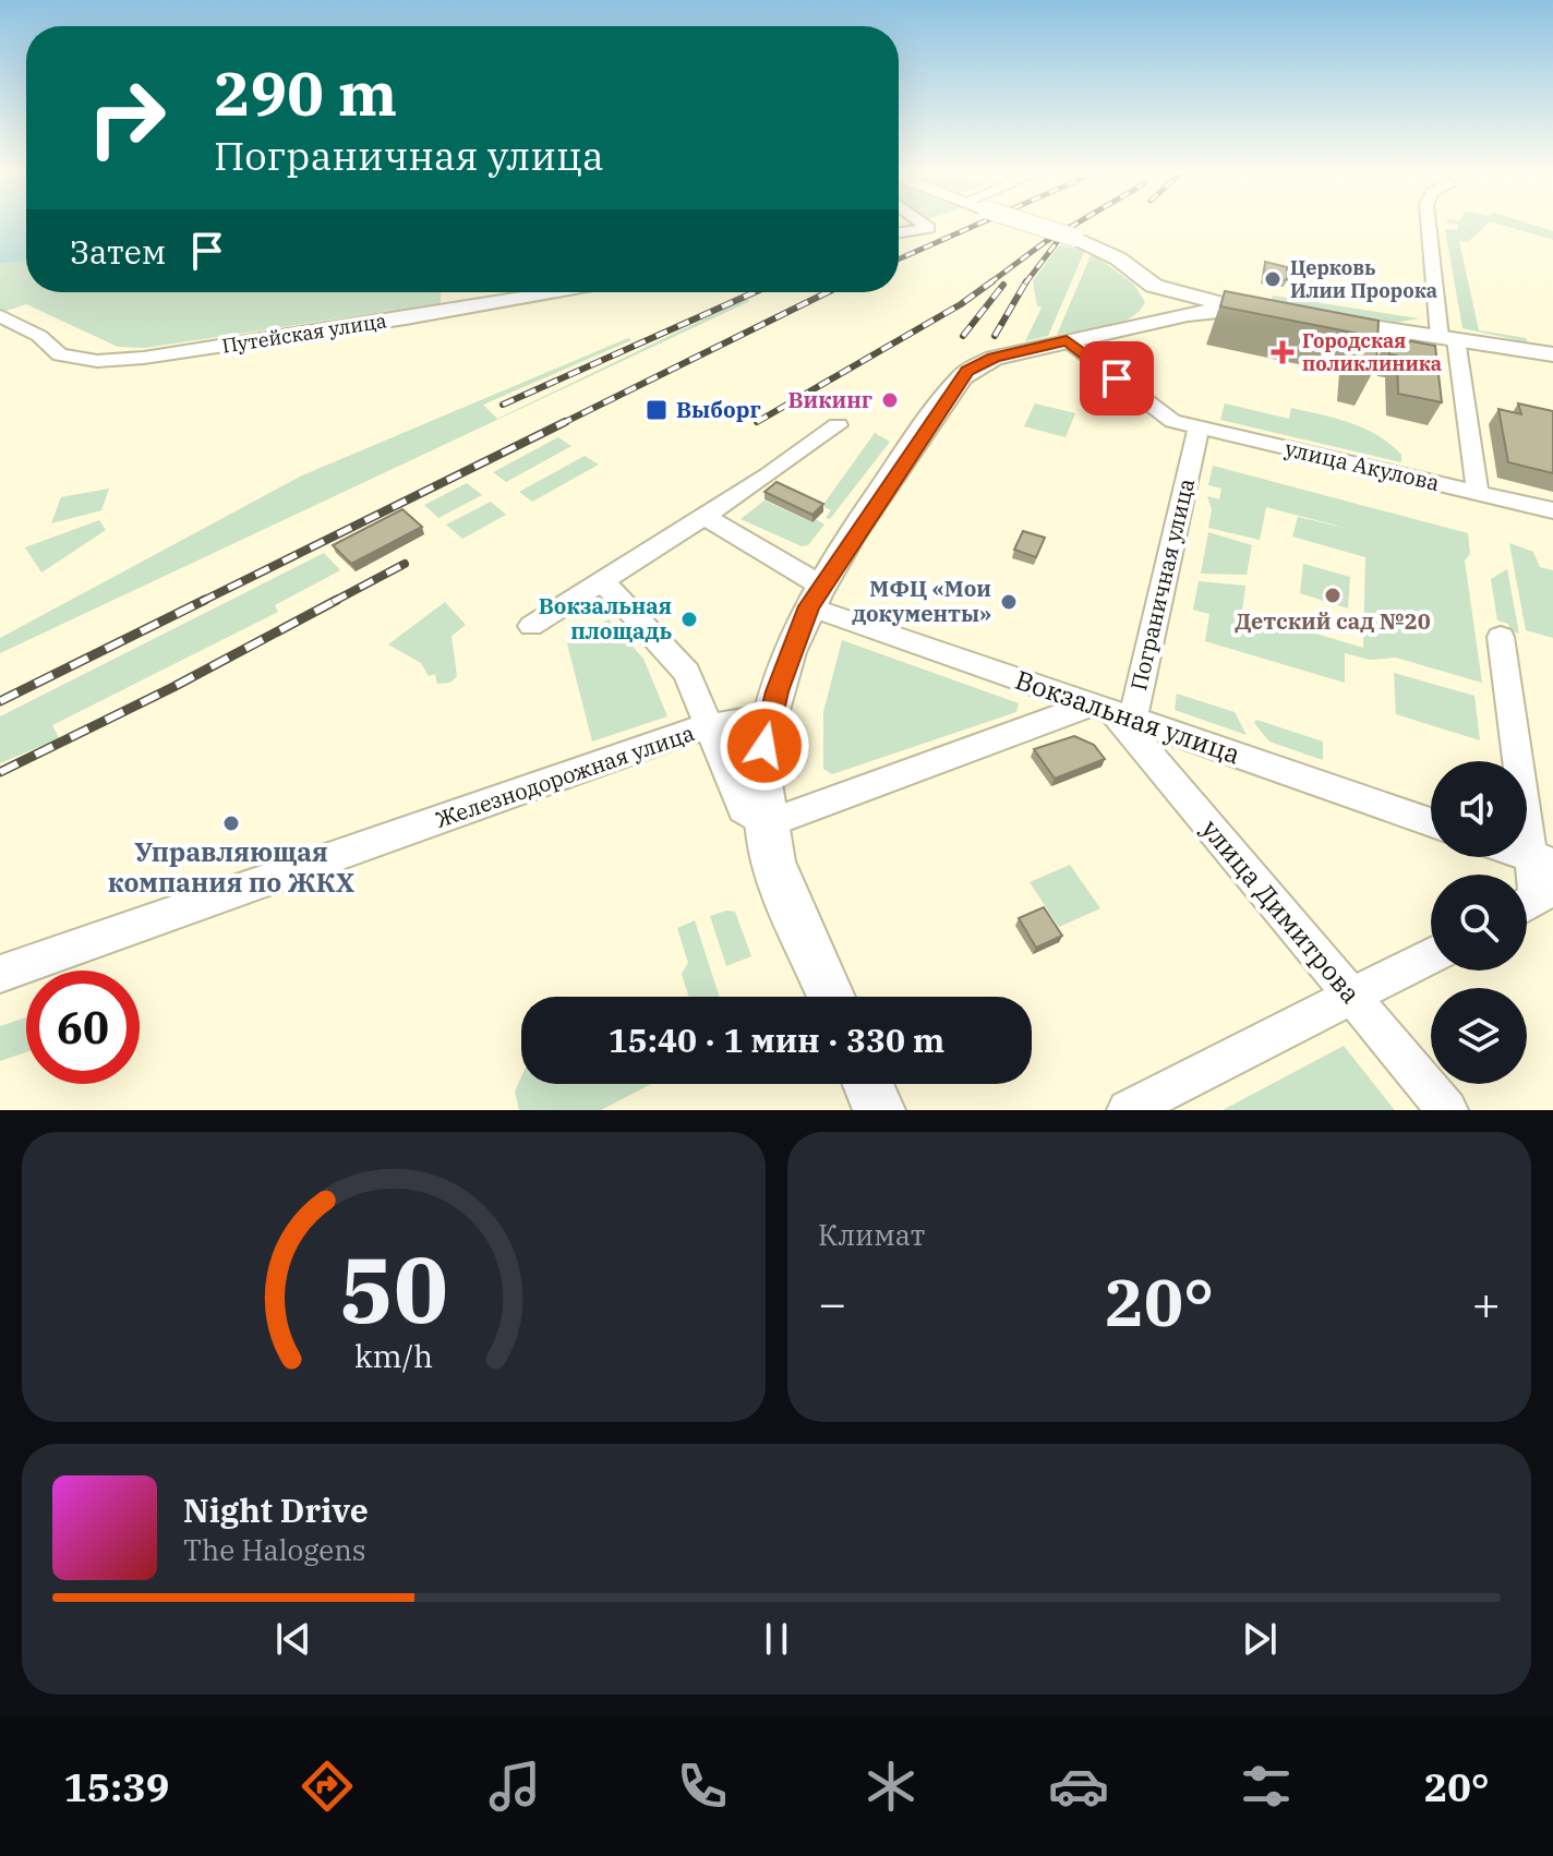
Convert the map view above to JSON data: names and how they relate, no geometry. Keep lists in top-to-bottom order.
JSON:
{
  "streets": {
    "street": [
      "Путейская улица",
      "улица Акулова",
      "Пограничная улица",
      "Вокзальная улица",
      "Железнодорожная улица",
      "улица Димитрова"
    ]
  },
  "crossings": [
    ["улица Акулова", "Пограничная улица"],
    ["Пограничная улица", "Вокзальная улица"],
    ["Пограничная улица", "улица Димитрова"],
    ["Вокзальная улица", "улица Димитрова"]
  ],
  "places": {
    "other": [
      "Церковь Илии Пророка",
      "Викинг",
      "Детский сад №20",
      "МФЦ «Мои документы»",
      "Вокзальная площадь",
      "Управляющая компания по ЖКХ"
    ],
    "health": ["Городская поликлиника"],
    "transit": ["Выборг"]
  },
  "page": {
    "turn": ["290 m", "Пограничная улица"],
    "then": "Затем",
    "limit": "60",
    "trip": "15:40 · 1 мин · 330 m",
    "tile": "Климат",
    "heat": ["−", "20°", "+"],
    "song": ["Night Drive", "The Halogens"],
    "tabs": ["15:39", "20°"],
    "gauge": ["50", "km/h"]
  }
}
